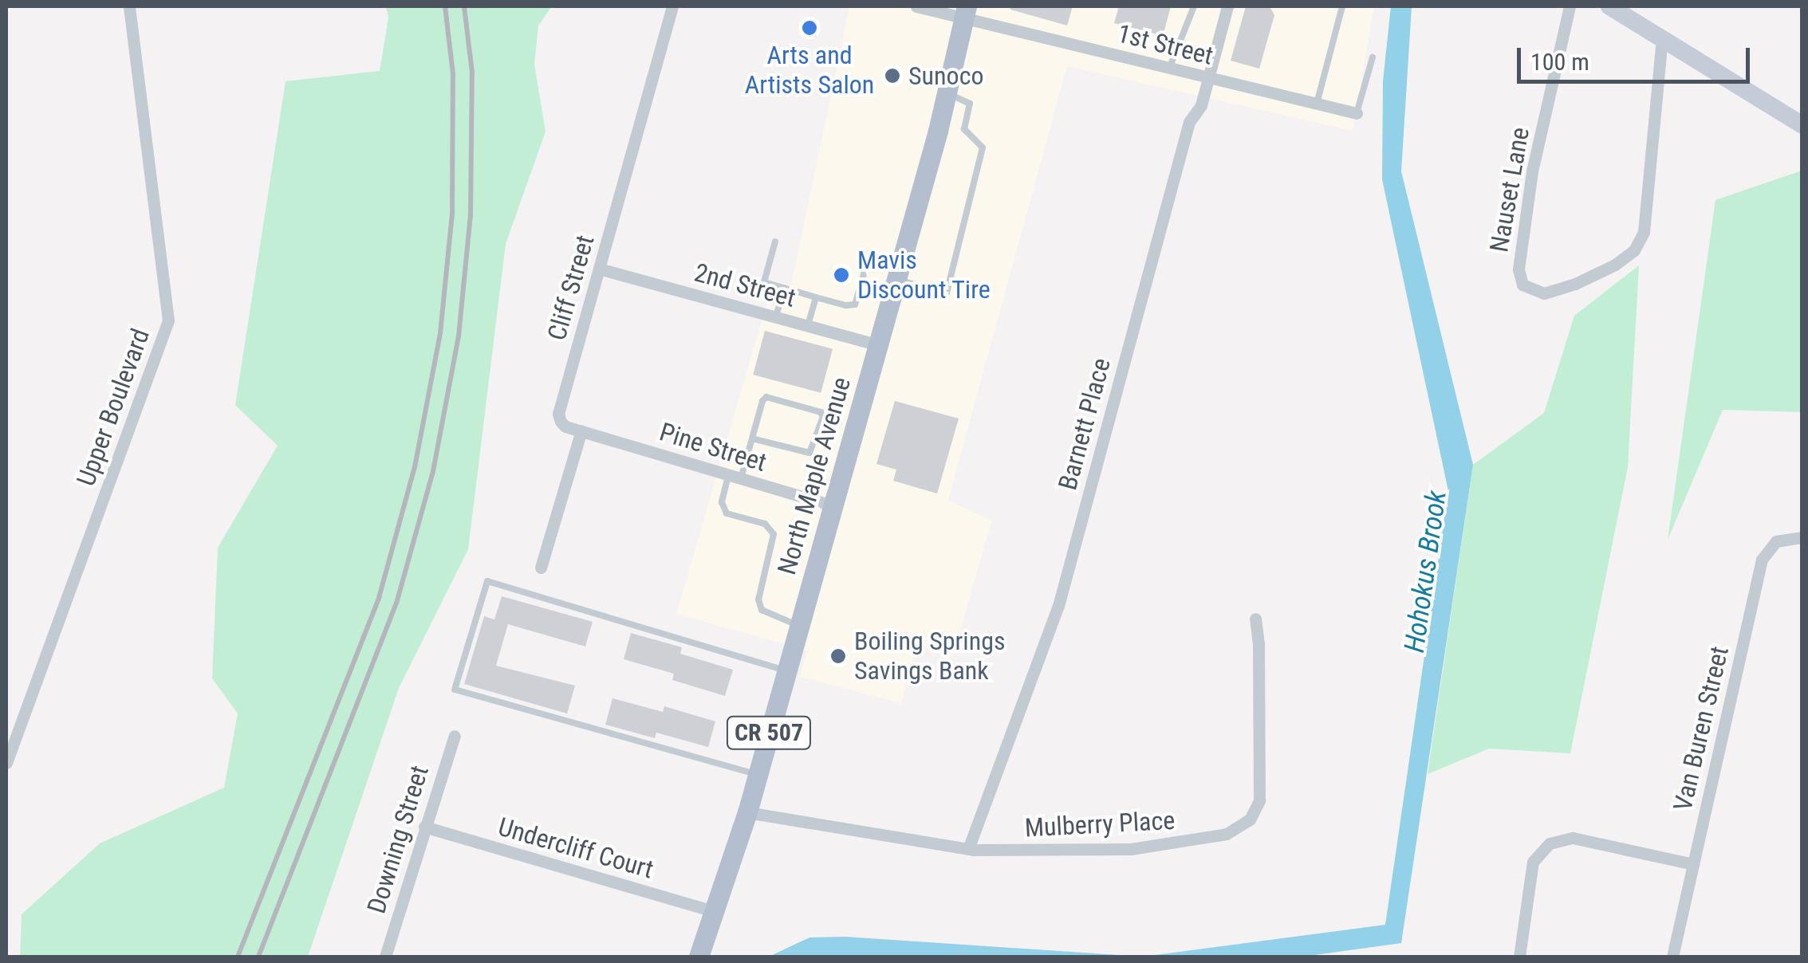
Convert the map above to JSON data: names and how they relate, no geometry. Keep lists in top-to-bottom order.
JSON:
{
  "streets": {
    "main road": ["North Maple Avenue", "CR 507"],
    "street": [
      "1st Street",
      "Nauset Lane",
      "2nd Street",
      "Cliff Street",
      "Upper Boulevard",
      "Barnett Place",
      "Pine Street",
      "Van Buren Street",
      "Mulberry Place",
      "Downing Street",
      "Undercliff Court"
    ]
  },
  "crossings": [
    ["1st Street", "Barnett Place"],
    ["1st Street", "North Maple Avenue"],
    ["2nd Street", "Cliff Street"],
    ["2nd Street", "North Maple Avenue"],
    ["Cliff Street", "Pine Street"],
    ["Barnett Place", "Mulberry Place"],
    ["Pine Street", "North Maple Avenue"],
    ["North Maple Avenue", "Mulberry Place"],
    ["North Maple Avenue", "Undercliff Court"],
    ["Downing Street", "Undercliff Court"]
  ],
  "water": ["Hohokus Brook"],
  "places": [
    "Arts and Artists Salon",
    "Sunoco",
    "Mavis Discount Tire",
    "Boiling Springs Savings Bank"
  ],
  "scale_bar": "100 m"
}
